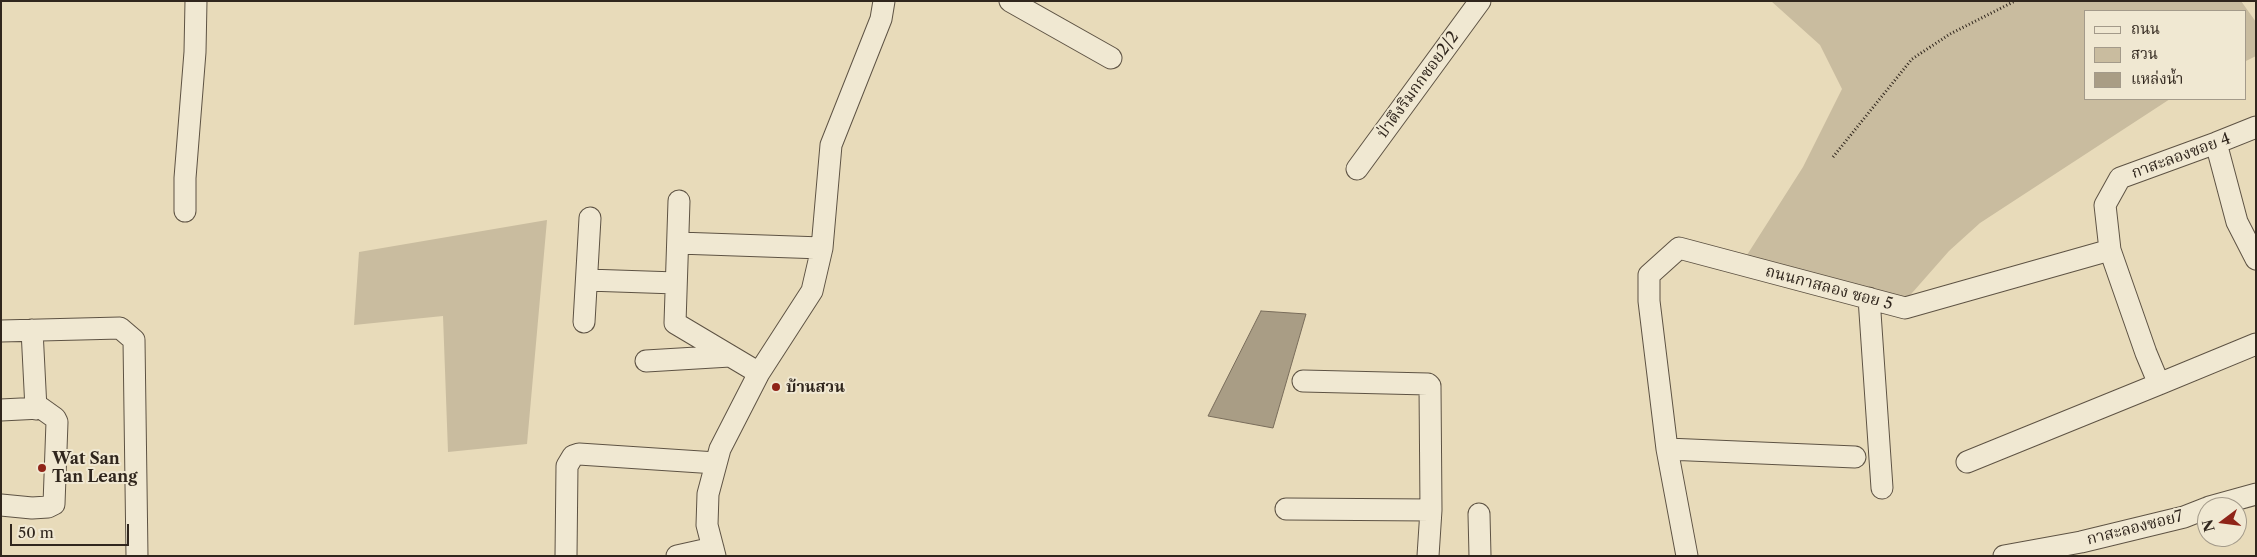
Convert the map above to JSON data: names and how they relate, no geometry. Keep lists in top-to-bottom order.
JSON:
{
  "streets": {
    "street": [
      "ป่าตึงริมกกซอย2/2",
      "กาสะลองซอย 4",
      "ถนนกาสลอง ซอย 5",
      "กาสะลองซอย7"
    ]
  },
  "crossings": [
    ["กาสะลองซอย 4", "ถนนกาสลอง ซอย 5"]
  ],
  "places": ["บ้านสวน", "Wat San Tan Leang"],
  "legend": ["ถนน", "สวน", "แหล่งน้ำ"],
  "scale_bar": "50 m",
  "north": "left"
}
